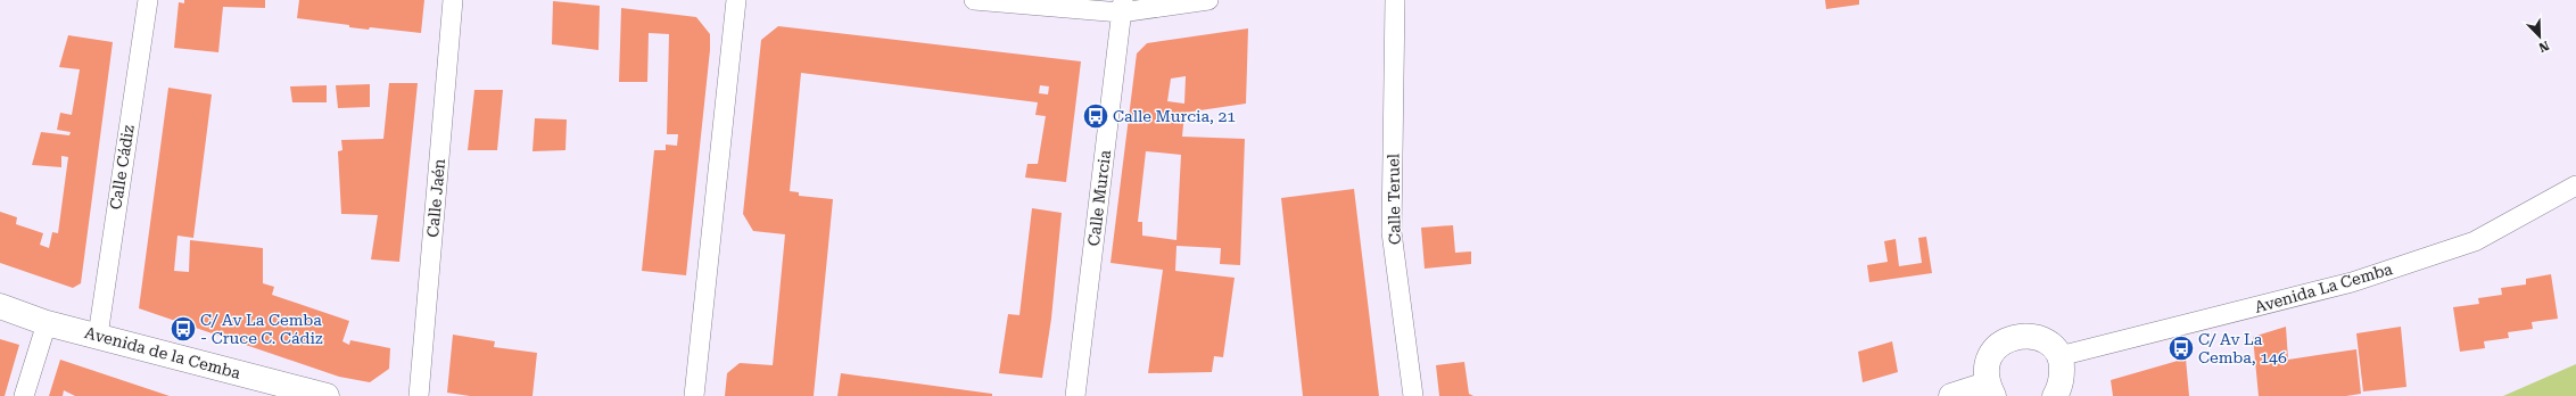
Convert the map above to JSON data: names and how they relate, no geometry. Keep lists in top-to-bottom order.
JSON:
{
  "streets": {
    "street": [
      "Calle Cádiz",
      "Calle Jaén",
      "Calle Murcia",
      "Calle Teruel",
      "Avenida La Cemba",
      "Avenida de la Cemba"
    ]
  },
  "crossings": [
    ["Calle Cádiz", "Avenida de la Cemba"]
  ],
  "places": {
    "bus stop": ["Calle Murcia, 21", "C/ Av La Cemba - Cruce C. Cádiz", "C/ Av La Cemba, 146"]
  },
  "north": "bottom right"
}
